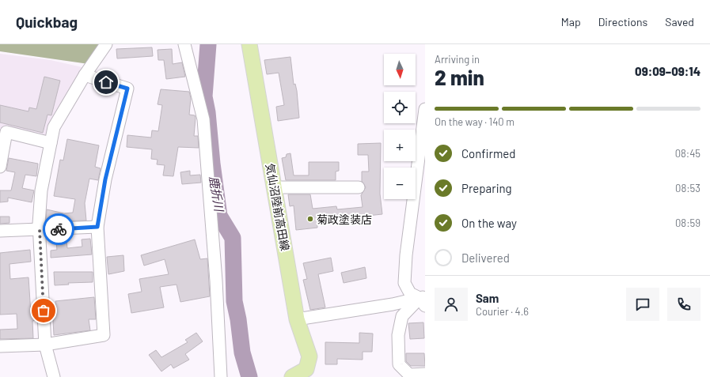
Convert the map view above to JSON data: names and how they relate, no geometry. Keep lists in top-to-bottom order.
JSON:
{
  "streets": {
    "main road": ["気仙沼陸前高田線"]
  },
  "water": ["鹿折川"],
  "places": ["菊政塗装店"],
  "north": "bottom",
  "page": {
    "header": "Quickbag",
    "nav": ["Map", "Directions", "Saved"],
    "heading": ["2 min", "Arriving in", "09:09–09:14"],
    "panel": ["Sam", "Courier · 4.6"],
    "map_buttons": ["+", "−"],
    "bar": "On the way · 140 m",
    "list": [
      ["Confirmed", "08:45"],
      ["Preparing", "08:53"],
      ["On the way", "08:59"],
      "Delivered"
    ]
  }
}
